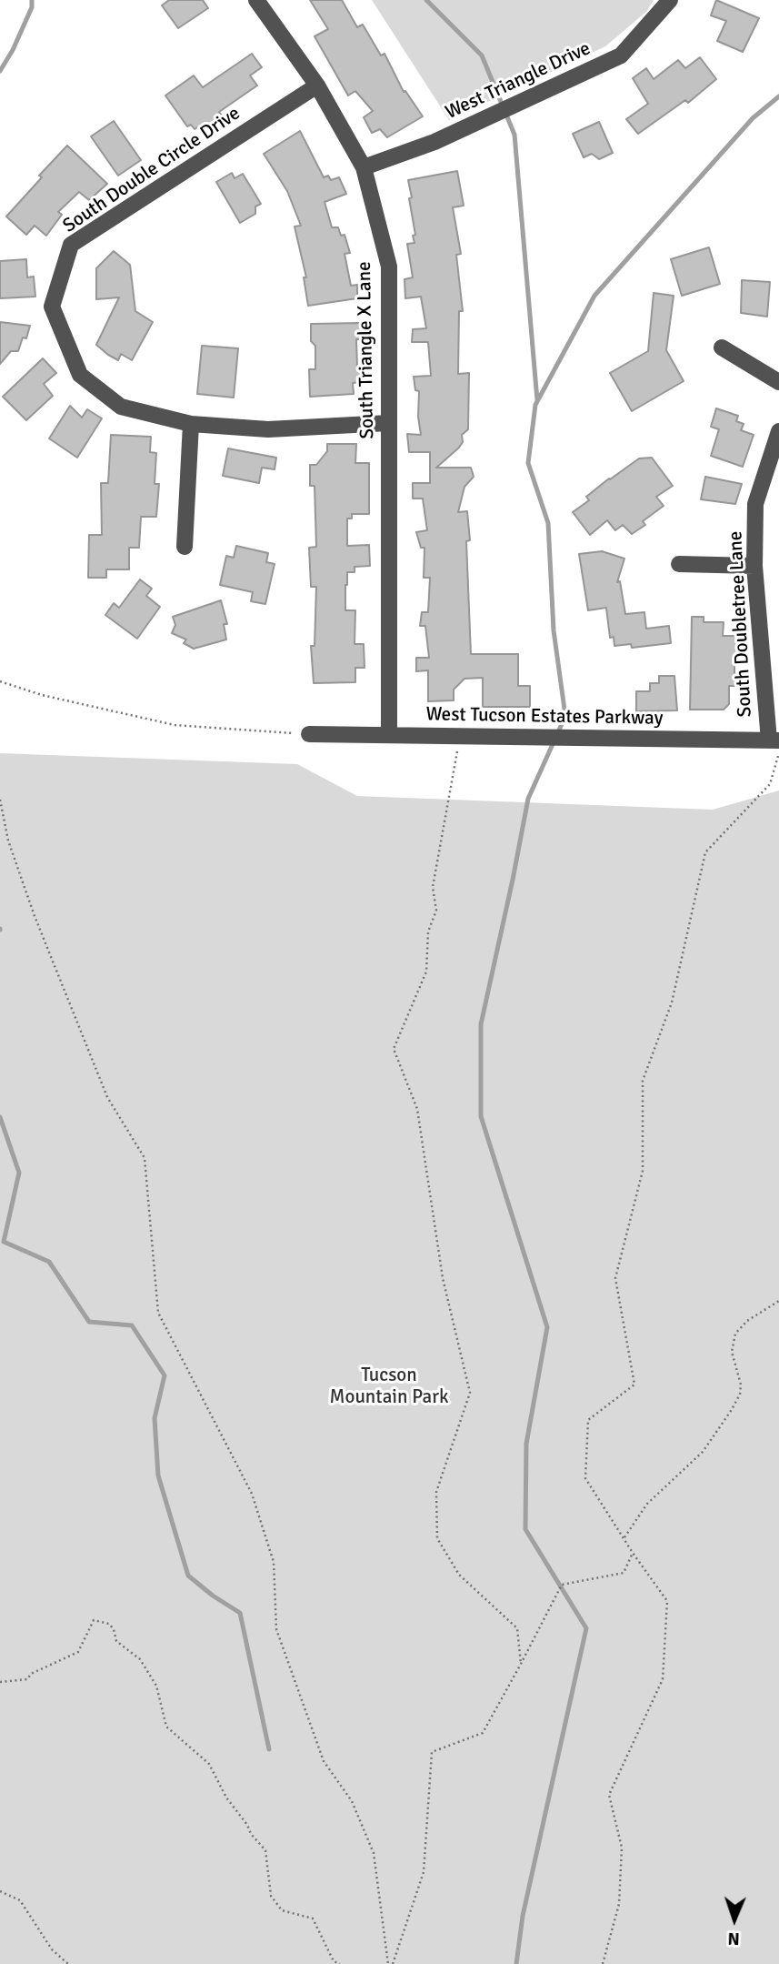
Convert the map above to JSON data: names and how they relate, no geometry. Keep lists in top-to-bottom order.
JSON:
{
  "streets": {
    "street": [
      "West Triangle Drive",
      "South Double Circle Drive",
      "South Triangle X Lane",
      "South Doubletree Lane",
      "West Tucson Estates Parkway"
    ]
  },
  "crossings": [
    ["West Triangle Drive", "South Triangle X Lane"],
    ["South Double Circle Drive", "South Triangle X Lane"],
    ["South Triangle X Lane", "West Tucson Estates Parkway"],
    ["South Doubletree Lane", "West Tucson Estates Parkway"]
  ],
  "parks": ["Tucson Mountain Park"],
  "north": "bottom"
}
